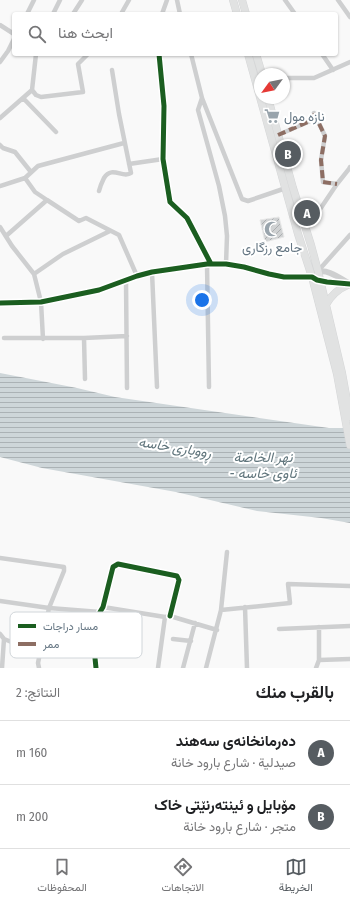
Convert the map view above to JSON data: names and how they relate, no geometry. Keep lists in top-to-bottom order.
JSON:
{
  "water": ["ڕووباری خاسە", "نهر الخاصة - ئاوی خاسە"],
  "places": {
    "supermarket": ["نازه مول"],
    "mosque": ["جامع رزگاری"]
  },
  "legend": ["مسار دراجات", "ممر"],
  "north": "bottom left",
  "page": {
    "search": "ابحث هنا",
    "pins": ["B", "A"],
    "heading": ["بالقرب منك", "النتائج: 2"],
    "list": [
      {
        "mark": "A",
        "name": "دەرمانخانەی سەهند",
        "note": "صيدلية · شارع بارود خانة",
        "value": "160 m"
      },
      {
        "mark": "B",
        "name": "مۆبایل و ئینتەرنێتی خاک",
        "note": "متجر · شارع بارود خانة",
        "value": "200 m"
      }
    ],
    "nav": ["الخريطة", "الاتجاهات", "المحفوظات"]
  }
}
